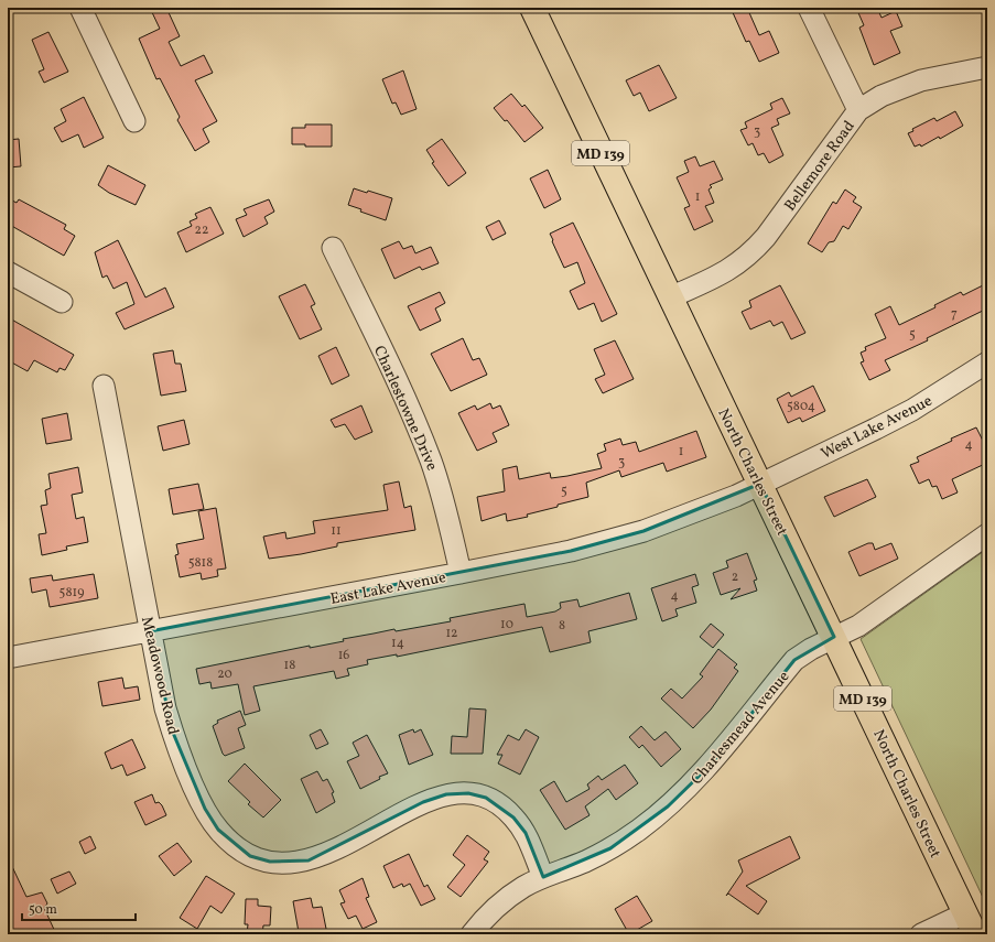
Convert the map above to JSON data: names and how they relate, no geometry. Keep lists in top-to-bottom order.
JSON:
{
  "streets": {
    "main road": ["MD 139", "North Charles Street"],
    "street": [
      "Bellemore Road",
      "Charlestowne Drive",
      "West Lake Avenue",
      "East Lake Avenue",
      "Meadowood Road",
      "Charlesmead Avenue"
    ]
  },
  "crossings": [
    ["Bellemore Road", "North Charles Street"],
    ["Charlestowne Drive", "East Lake Avenue"],
    ["West Lake Avenue", "North Charles Street"],
    ["West Lake Avenue", "East Lake Avenue"],
    ["North Charles Street", "East Lake Avenue"],
    ["North Charles Street", "Charlesmead Avenue"],
    ["East Lake Avenue", "Meadowood Road"],
    ["Meadowood Road", "Charlesmead Avenue"]
  ],
  "house_numbers": [
    "3",
    "1",
    "22",
    "7",
    "5",
    "5804",
    "4",
    "1",
    "3",
    "5",
    "11",
    "5818",
    "2",
    "5819",
    "4",
    "10",
    "8",
    "12",
    "14",
    "16",
    "18",
    "20"
  ],
  "scale_bar": "50 m"
}
